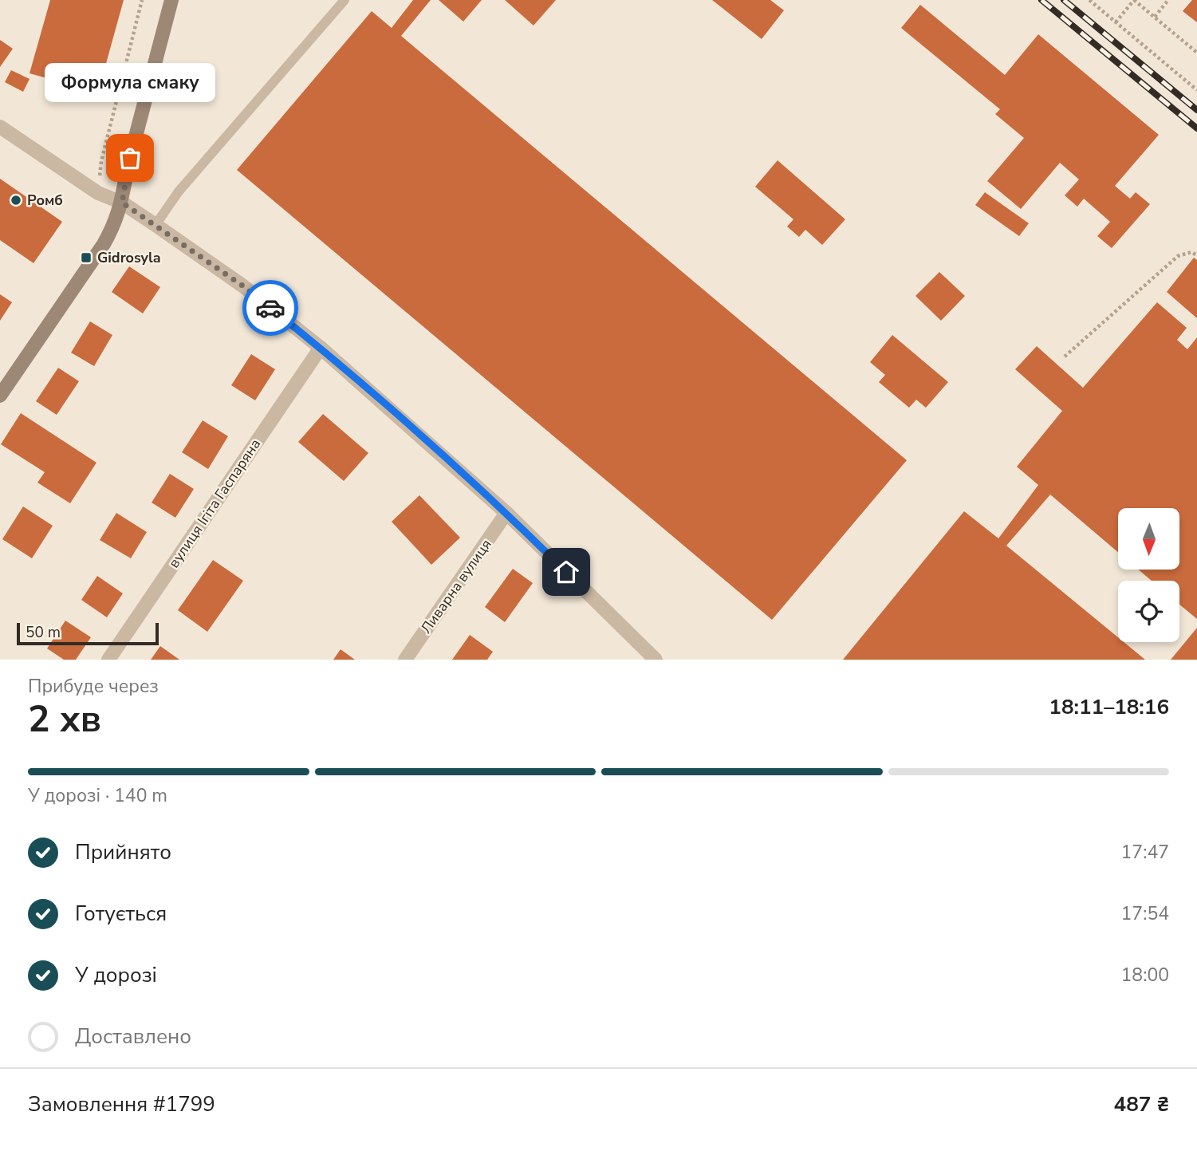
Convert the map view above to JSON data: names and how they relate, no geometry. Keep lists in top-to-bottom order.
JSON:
{
  "streets": {
    "street": ["вулиця Ігіта Гаспаряна", "Ливарна вулиця"]
  },
  "places": {
    "other": ["Формула смаку", "Ромб"],
    "transit": ["Gidrosyla"]
  },
  "scale_bar": "50 m",
  "north": "bottom",
  "page": {
    "bubble": "Формула смаку",
    "scale": "50 m",
    "heading": ["2 хв", "Прибуде через", "18:11–18:16"],
    "panel": ["Замовлення #1799", "487 ₴"],
    "bar": "У дорозі · 140 m",
    "list": [
      ["Прийнято", "17:47"],
      ["Готується", "17:54"],
      ["У дорозі", "18:00"],
      "Доставлено"
    ]
  }
}
